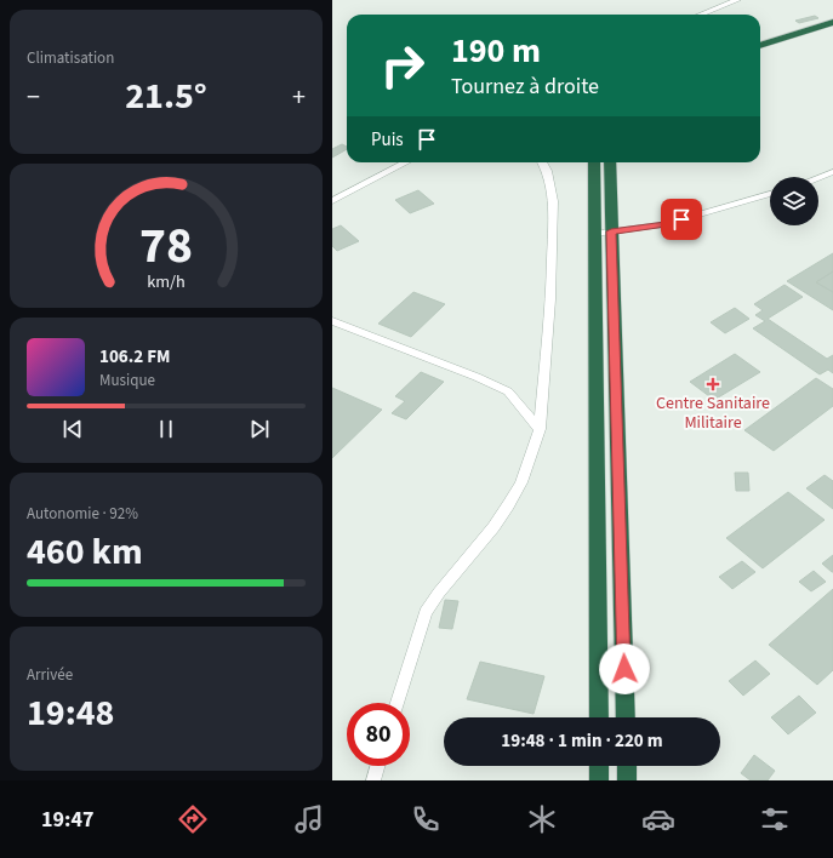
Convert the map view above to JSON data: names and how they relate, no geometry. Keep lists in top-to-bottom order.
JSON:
{
  "places": {
    "health": ["Centre Sanitaire Militaire"]
  },
  "page": {
    "tile": [
      "Climatisation",
      ["Autonomie · 92%", "460 km"],
      ["Arrivée", "19:48"]
    ],
    "turn": ["190 m", "Tournez à droite"],
    "heat": ["−", "21.5°", "+"],
    "then": "Puis",
    "song": ["106.2 FM", "Musique"],
    "limit": "80",
    "trip": "19:48 · 1 min · 220 m",
    "tabs": "19:47",
    "gauge": ["78", "km/h"]
  }
}
